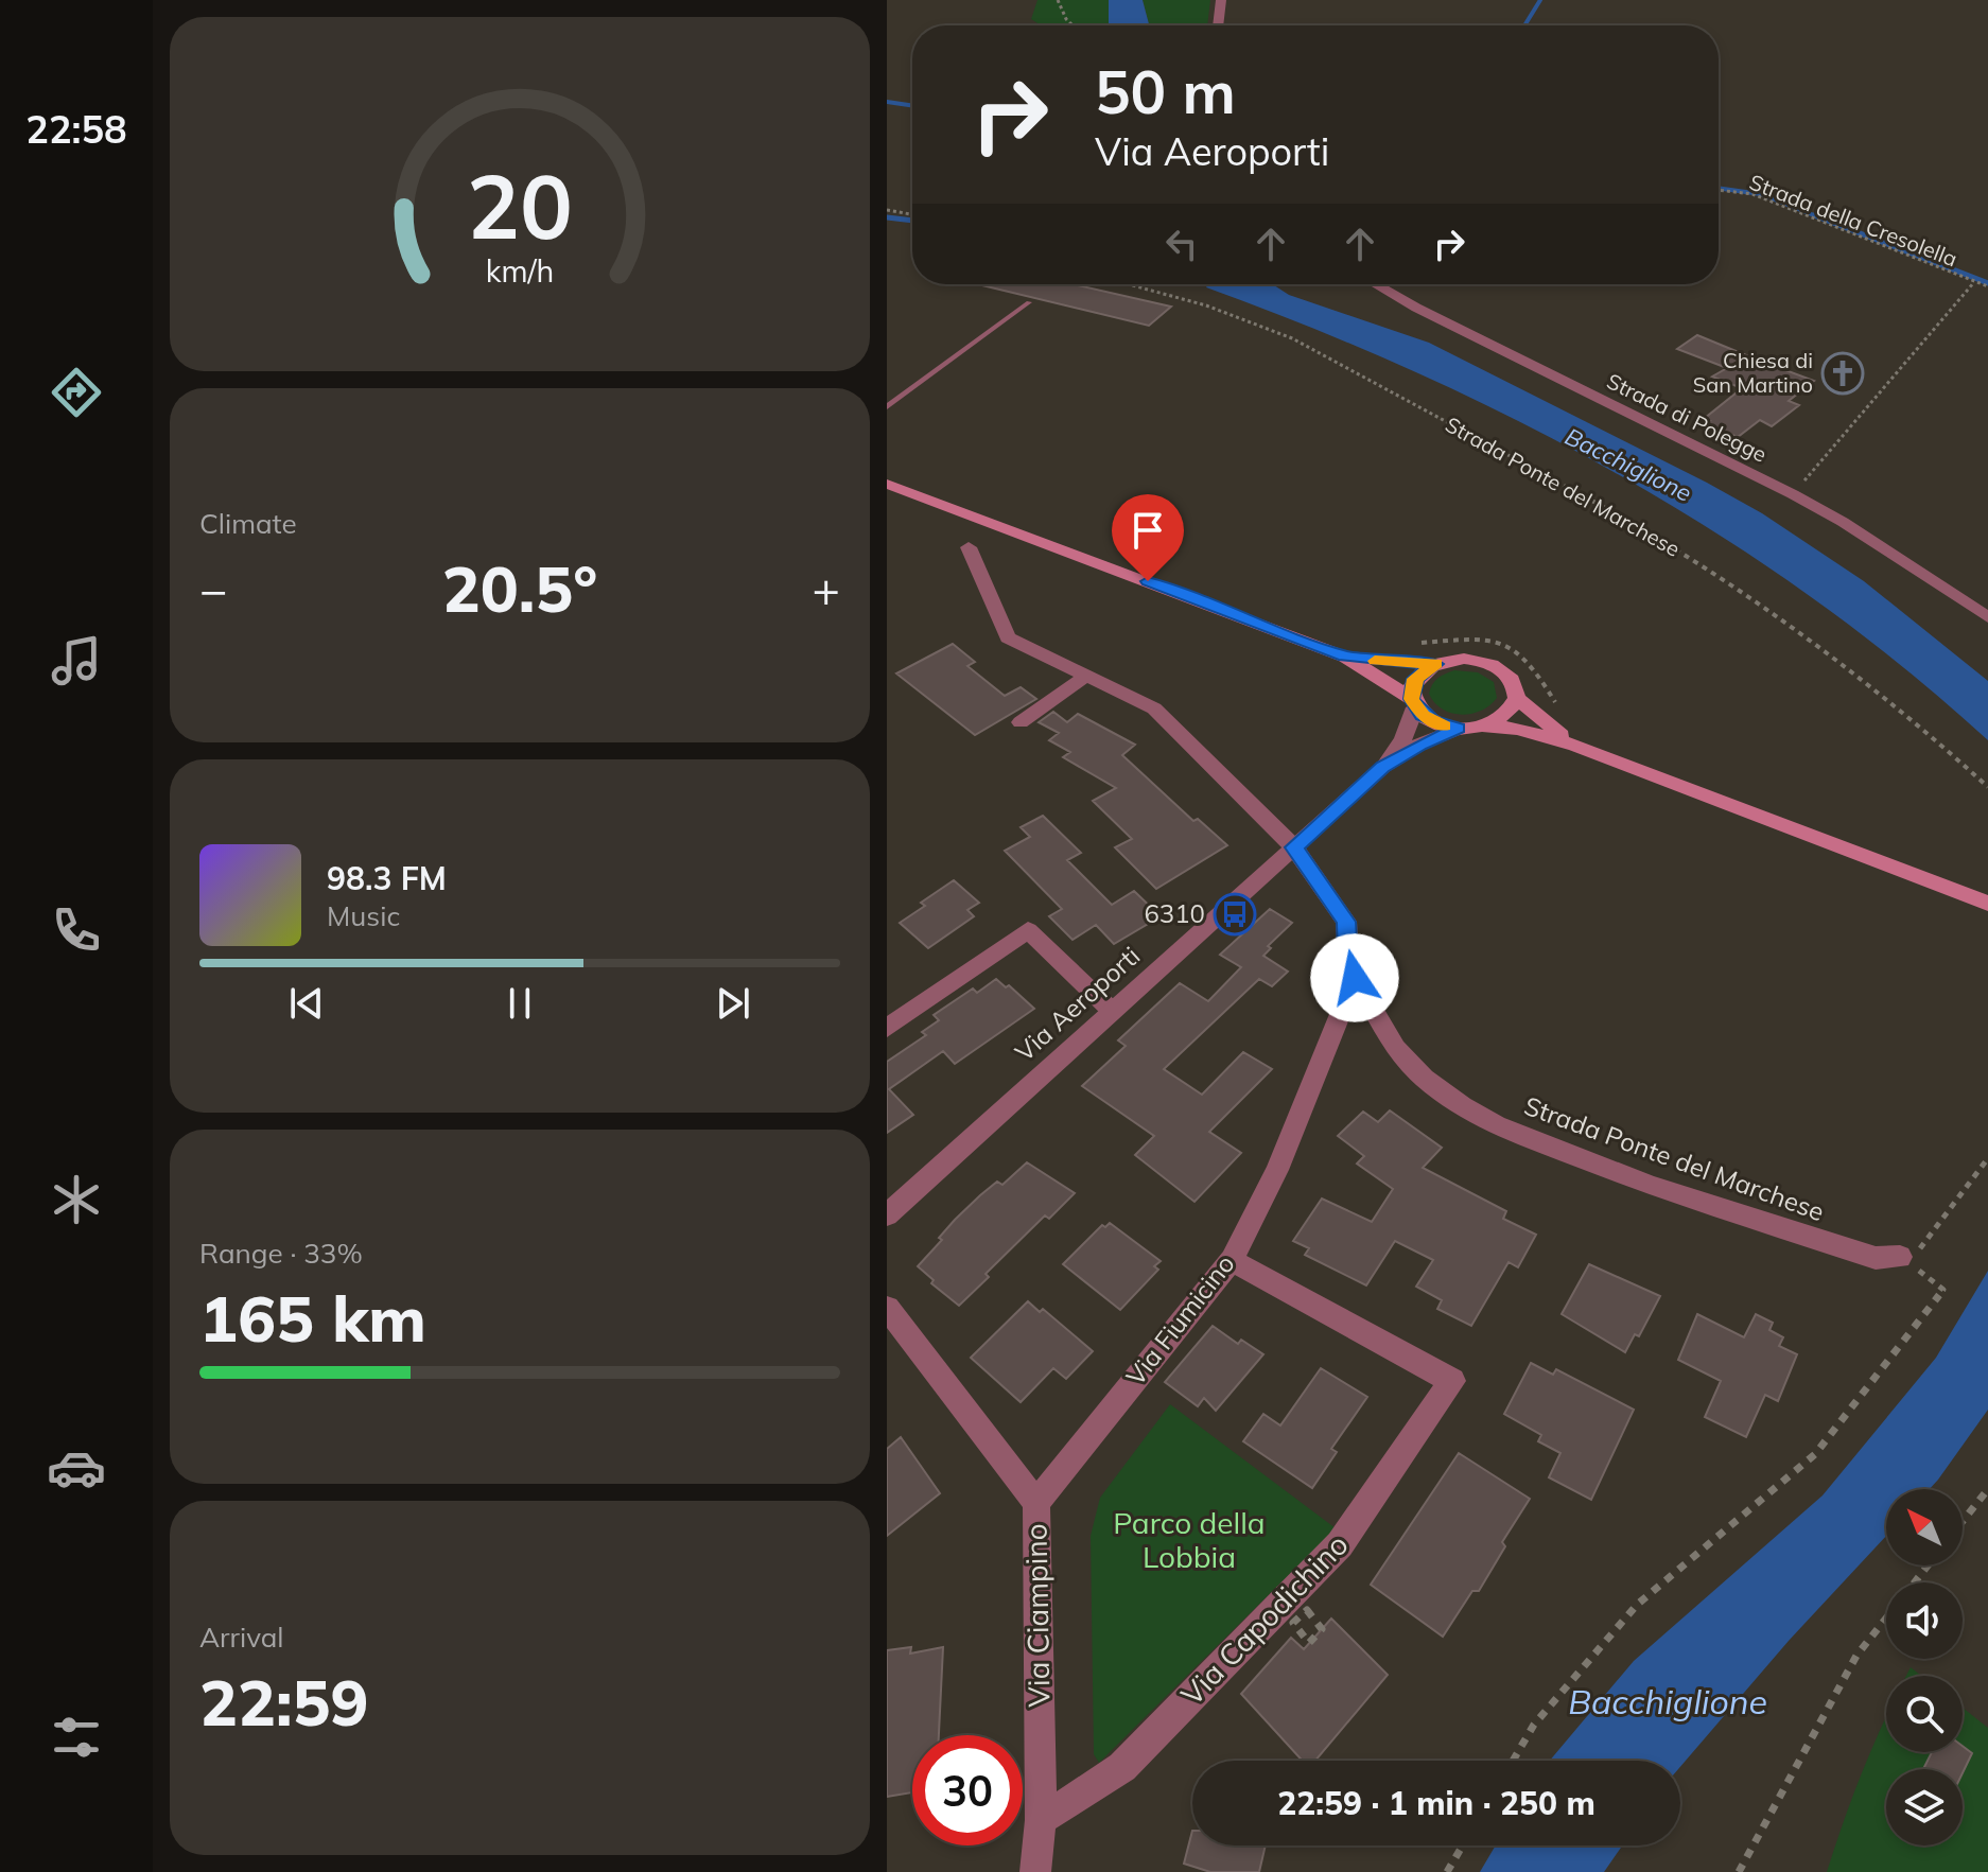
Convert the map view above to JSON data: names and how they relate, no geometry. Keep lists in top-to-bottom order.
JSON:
{
  "streets": {
    "street": [
      "Strada di Polegge",
      "Strada Ponte del Marchese",
      "Via Aeroporti",
      "Via Fiumicino",
      "Via Ciampino",
      "Via Capodichino"
    ],
    "path": ["Strada della Cresolella"]
  },
  "crossings": [
    ["Strada Ponte del Marchese", "Via Aeroporti"],
    ["Strada Ponte del Marchese", "Via Fiumicino"],
    ["Via Fiumicino", "Via Ciampino"],
    ["Via Fiumicino", "Via Capodichino"],
    ["Via Ciampino", "Via Capodichino"]
  ],
  "water": ["Bacchiglione"],
  "parks": ["Parco della Lobbia"],
  "places": {
    "church": ["Chiesa di San Martino"],
    "bus stop": ["6310"]
  },
  "north": "top left",
  "page": {
    "tabs": "22:58",
    "turn": ["50 m", "Via Aeroporti"],
    "tile": [
      "Climate",
      ["Range · 33%", "165 km"],
      ["Arrival", "22:59"]
    ],
    "heat": ["−", "20.5°", "+"],
    "song": ["98.3 FM", "Music"],
    "limit": "30",
    "trip": "22:59 · 1 min · 250 m",
    "gauge": ["20", "km/h"]
  }
}
